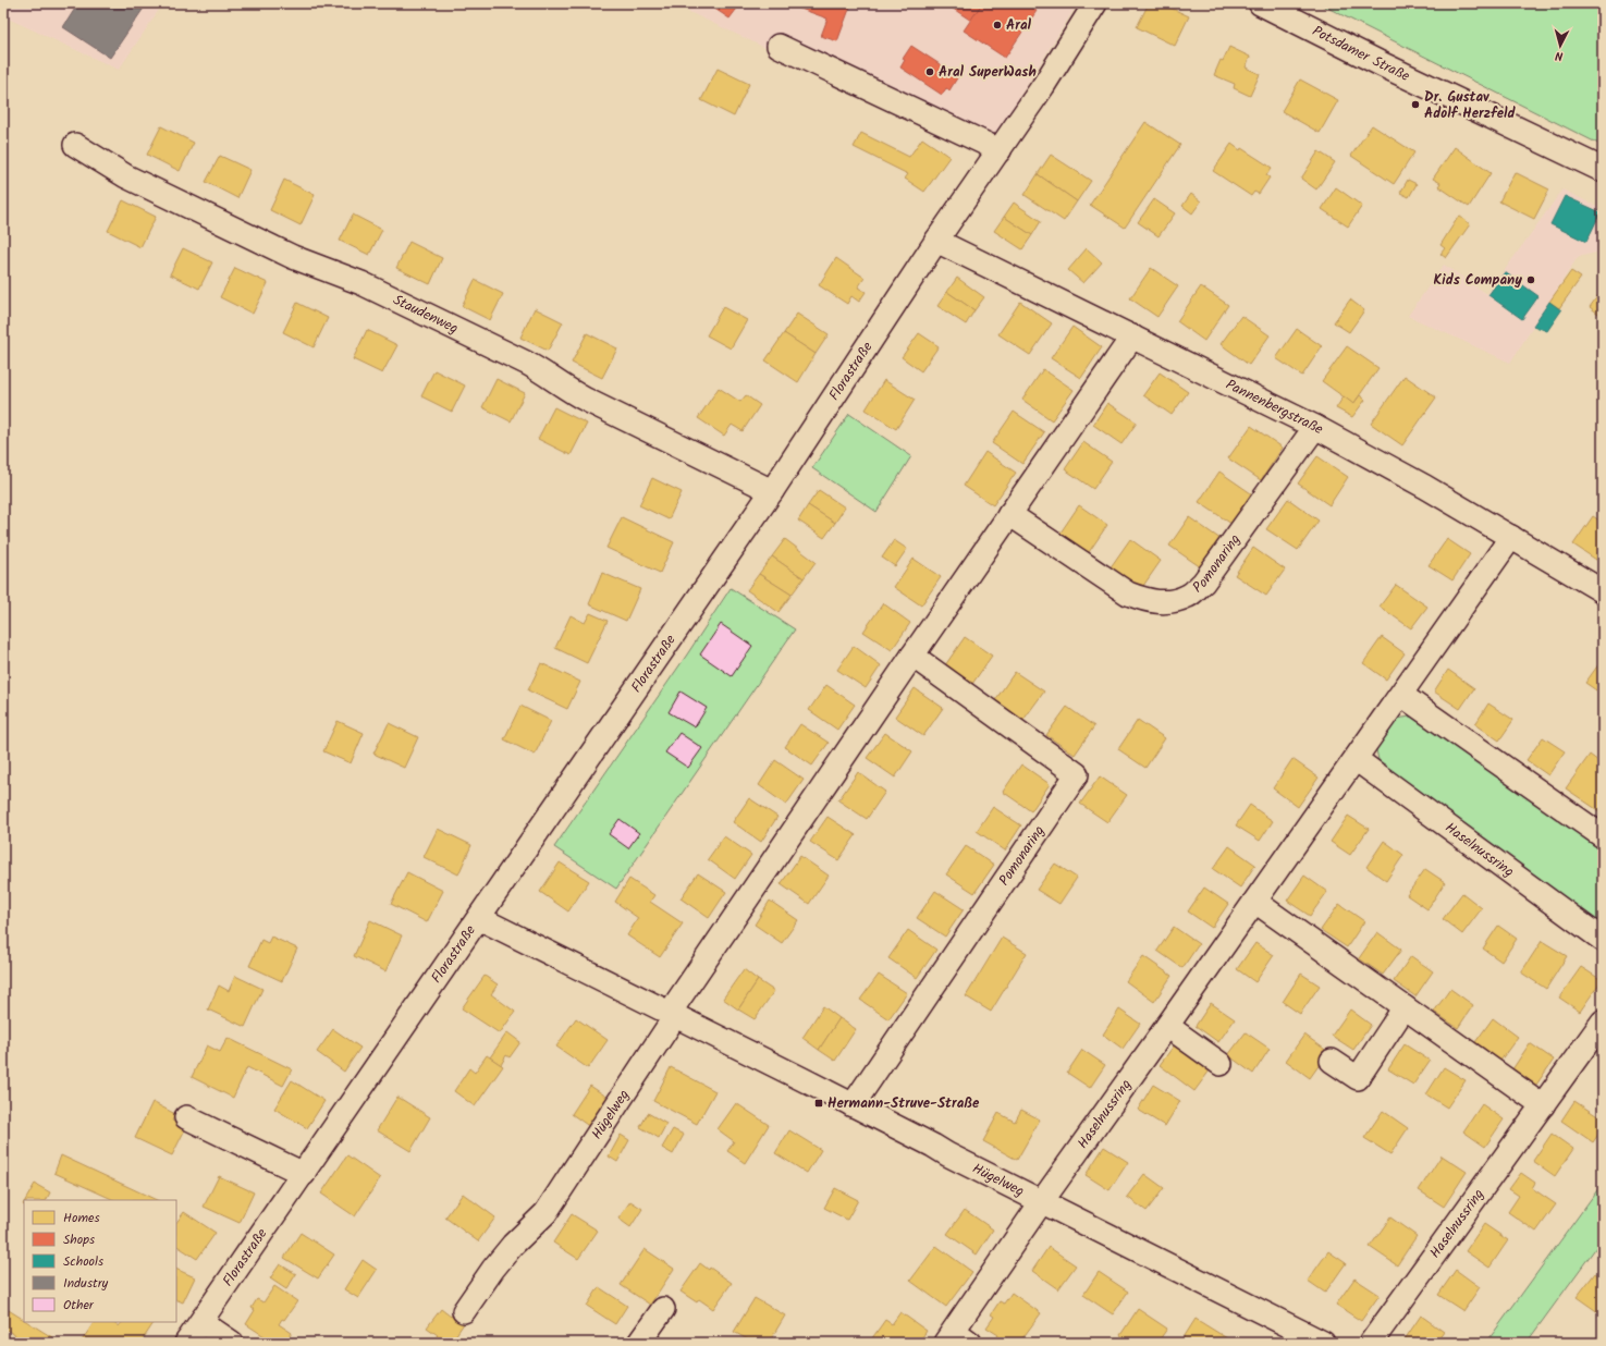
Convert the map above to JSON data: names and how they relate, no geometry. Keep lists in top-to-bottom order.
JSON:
{
  "streets": {
    "main road": ["Potsdamer Straße"],
    "street": [
      "Staudenweg",
      "Florastraße",
      "Pannenbergstraße",
      "Pomonaring",
      "Haselnussring",
      "Hügelweg"
    ]
  },
  "crossings": [
    ["Staudenweg", "Florastraße"],
    ["Florastraße", "Pannenbergstraße"],
    ["Florastraße", "Hügelweg"],
    ["Pannenbergstraße", "Pomonaring"],
    ["Pannenbergstraße", "Haselnussring"],
    ["Pomonaring", "Hügelweg"],
    ["Haselnussring", "Hügelweg"]
  ],
  "places": {
    "other": [
      "Aral",
      "Aral SuperWash",
      "Dr. Gustav Adolf Herzfeld",
      "Kids Company"
    ],
    "transit": ["Hermann-Struve-Straße"]
  },
  "legend": [
    "Homes",
    "Shops",
    "Schools",
    "Industry",
    "Other"
  ],
  "north": "bottom"
}
